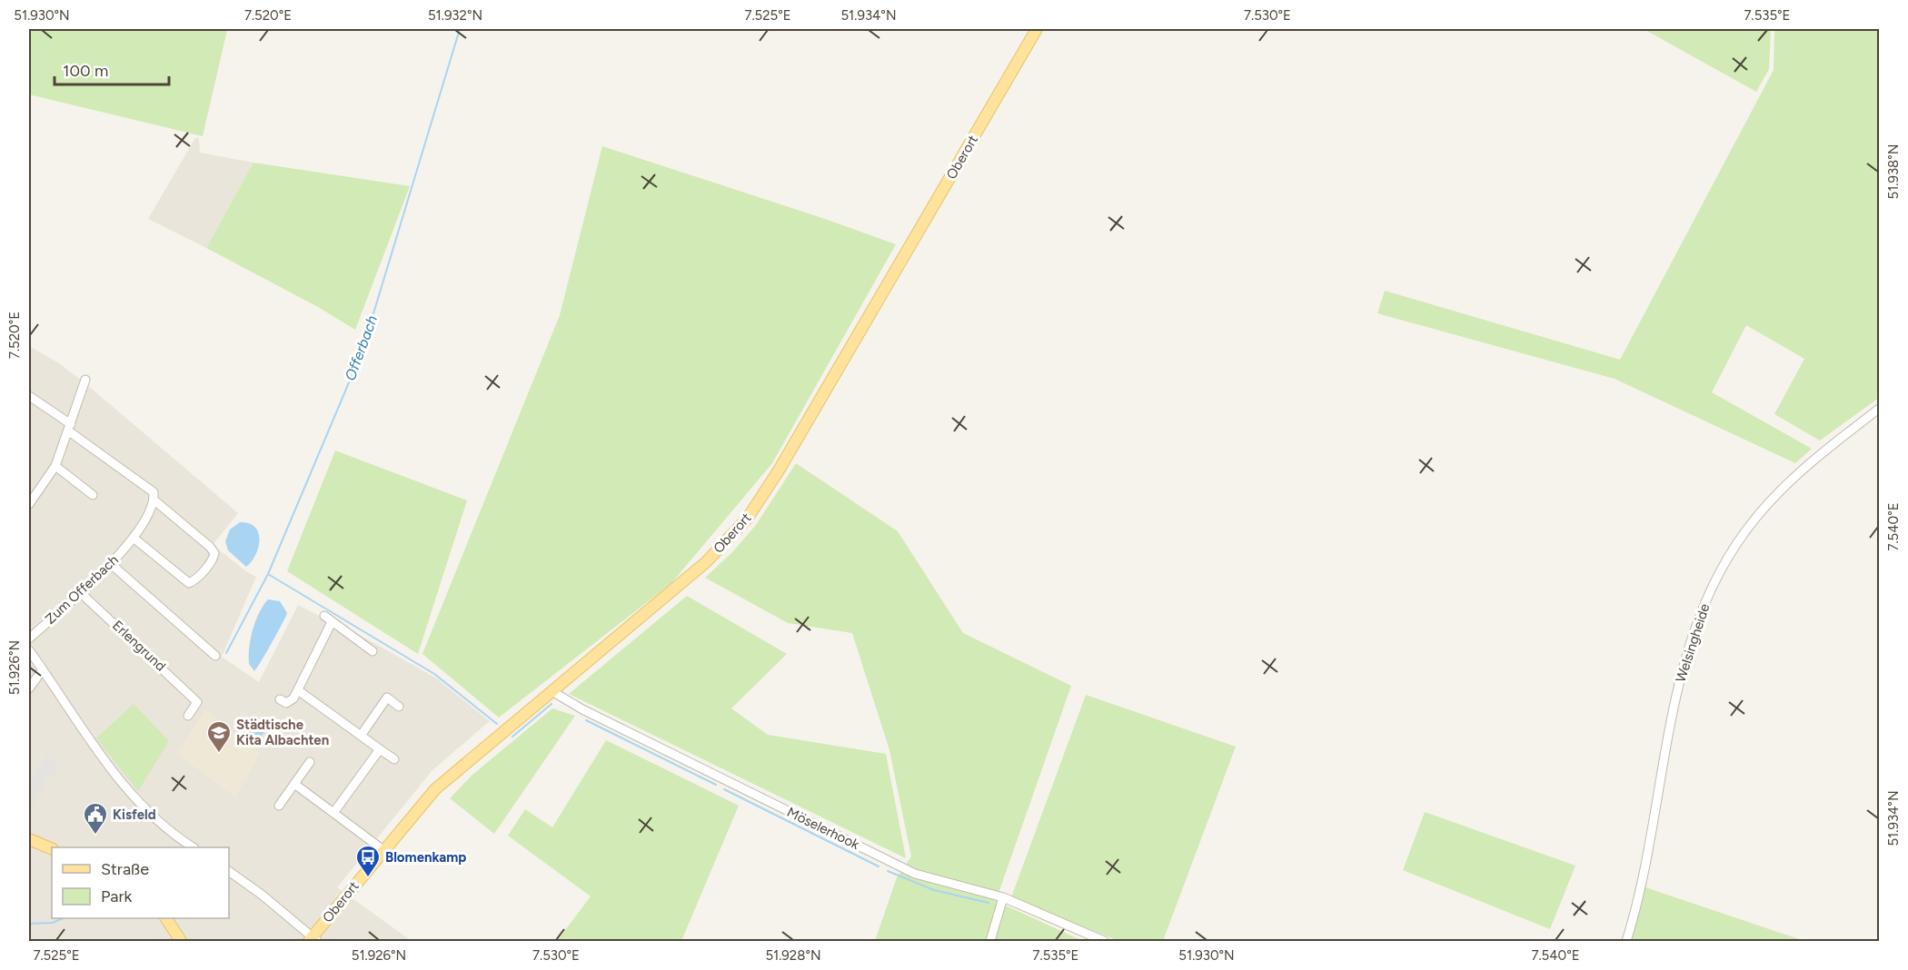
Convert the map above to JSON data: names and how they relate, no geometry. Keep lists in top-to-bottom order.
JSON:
{
  "streets": {
    "main road": ["Oberort"],
    "street": [
      "Zum Offerbach",
      "Welsingheide",
      "Erlengrund",
      "Möselerhook"
    ]
  },
  "crossings": [
    ["Oberort", "Möselerhook"],
    ["Zum Offerbach", "Erlengrund"]
  ],
  "water": ["Offerbach"],
  "places": {
    "school or university": ["Städtische Kita Albachten"],
    "public building": ["Kisfeld"],
    "bus stop": ["Blomenkamp"]
  },
  "legend": ["Straße", "Park"],
  "scale_bar": "100 m",
  "coordinates": [
    "51.930°N",
    "7.520°E",
    "51.932°N",
    "7.525°E",
    "51.934°N",
    "7.530°E",
    "7.535°E",
    "51.938°N",
    "7.540°E",
    "51.926°N",
    "51.928°N"
  ]
}
